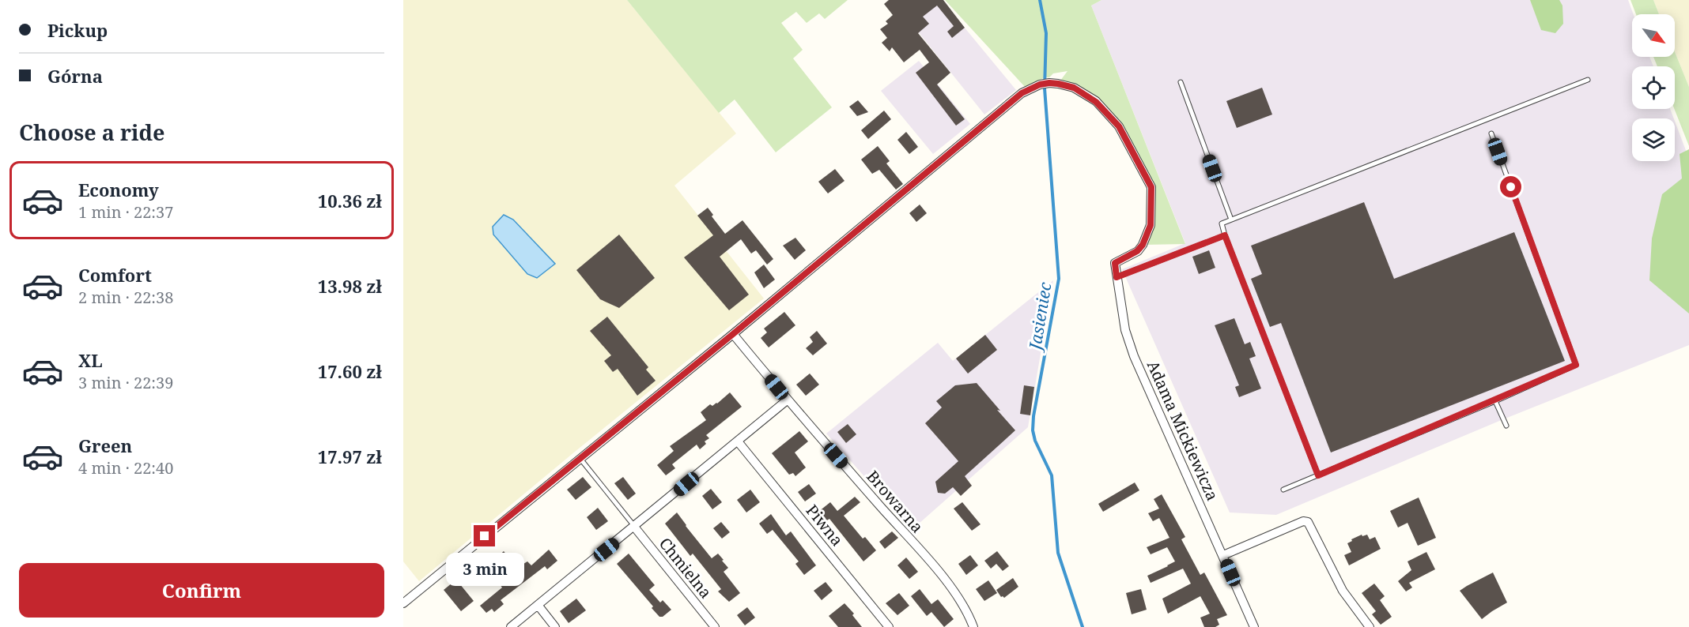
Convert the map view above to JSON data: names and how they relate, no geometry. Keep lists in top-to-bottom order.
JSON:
{
  "streets": {
    "street": [
      "Adama Mickiewicza",
      "Browarna",
      "Piwna",
      "Chmielna"
    ]
  },
  "crossings": [
    ["Adama Mickiewicza", "Browarna"]
  ],
  "water": ["Jasieniec"],
  "north": "bottom right",
  "page": {
    "banner": ["Pickup", "Górna"],
    "heading": "Choose a ride",
    "list": [
      {
        "name": "Economy",
        "note": "1 min · 22:37",
        "value": "10.36 zł"
      },
      {
        "name": "Comfort",
        "note": "2 min · 22:38",
        "value": "13.98 zł"
      },
      {
        "name": "XL",
        "note": "3 min · 22:39",
        "value": "17.60 zł"
      },
      {
        "name": "Green",
        "note": "4 min · 22:40",
        "value": "17.97 zł"
      }
    ],
    "bubble": "3 min",
    "buttons": "Confirm"
  }
}
